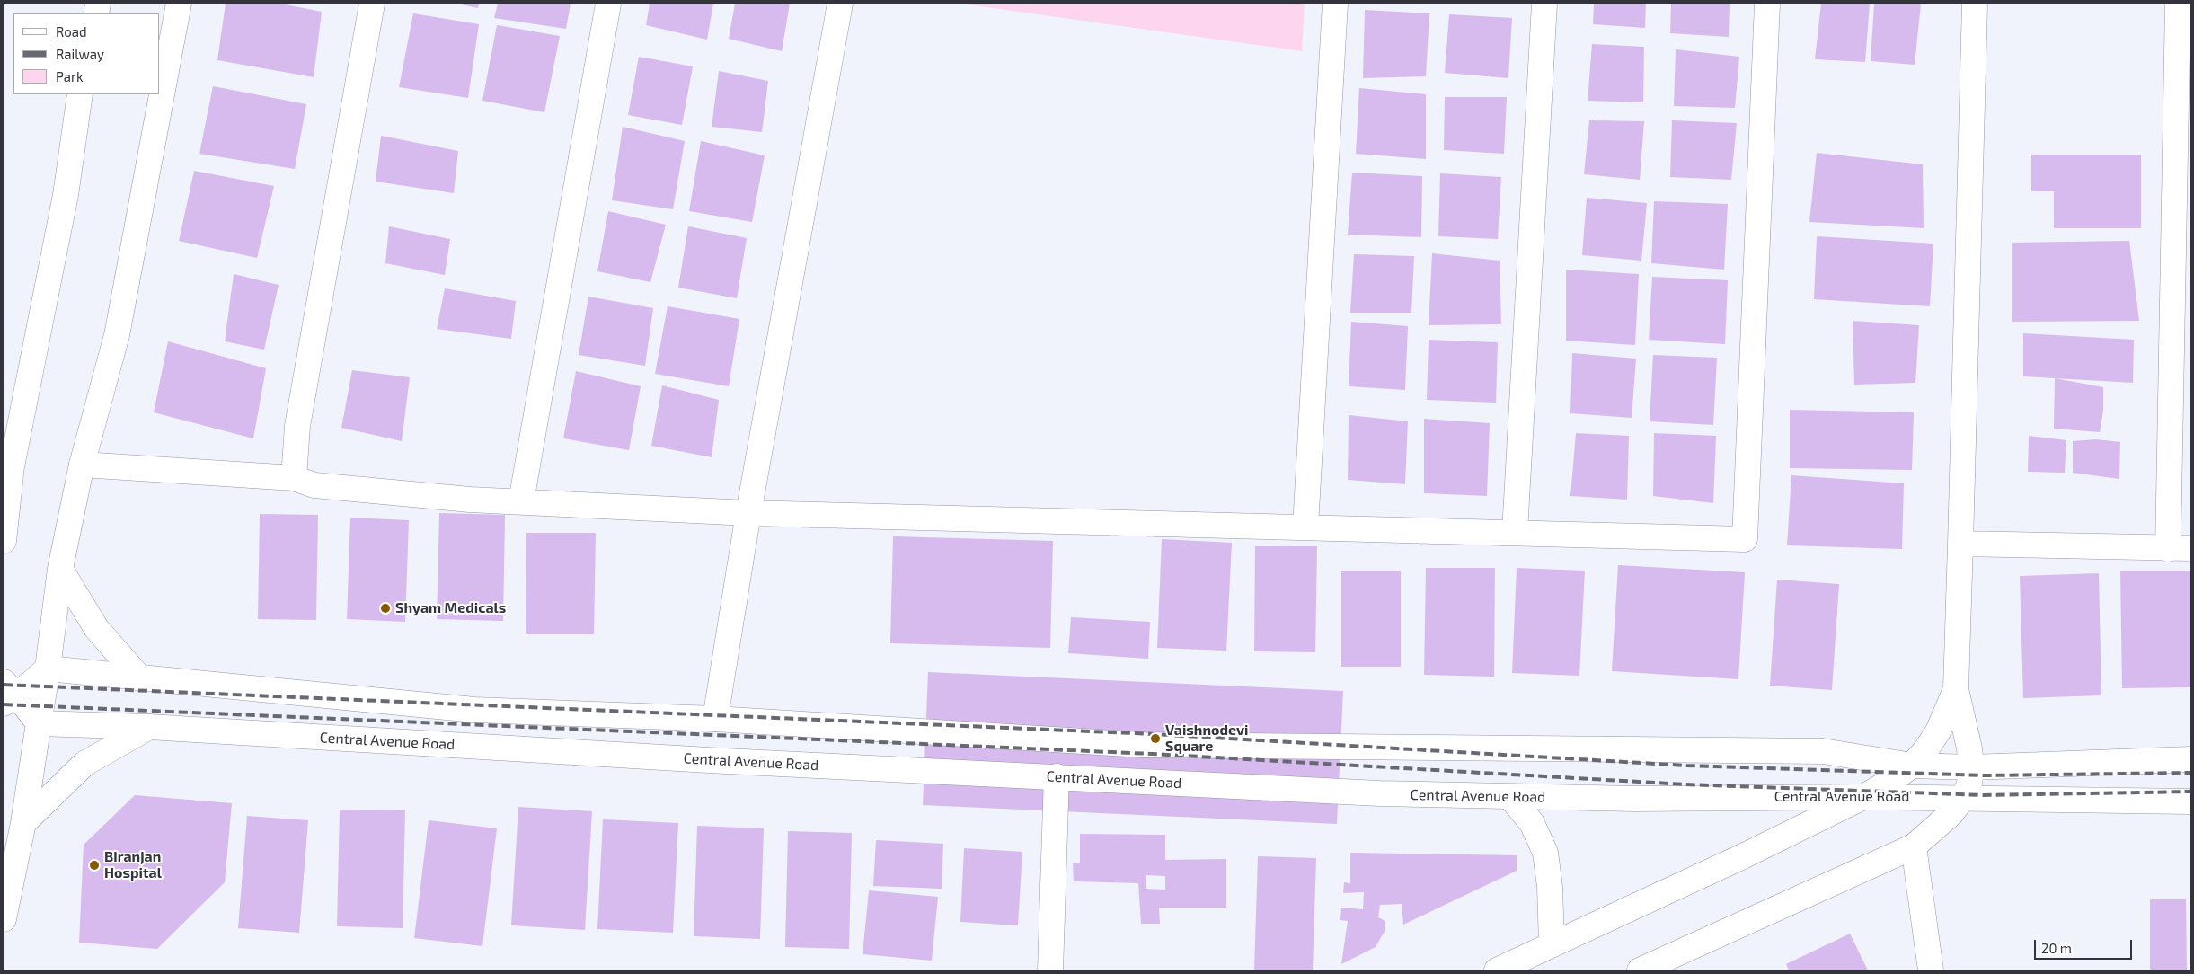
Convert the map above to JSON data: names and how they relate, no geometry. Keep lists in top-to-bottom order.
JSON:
{
  "streets": {
    "main road": ["Central Avenue Road"]
  },
  "places": ["Shyam Medicals", "Vaishnodevi Square", "Biranjan Hospital"],
  "legend": ["Road", "Railway", "Park"],
  "scale_bar": "20 m"
}
